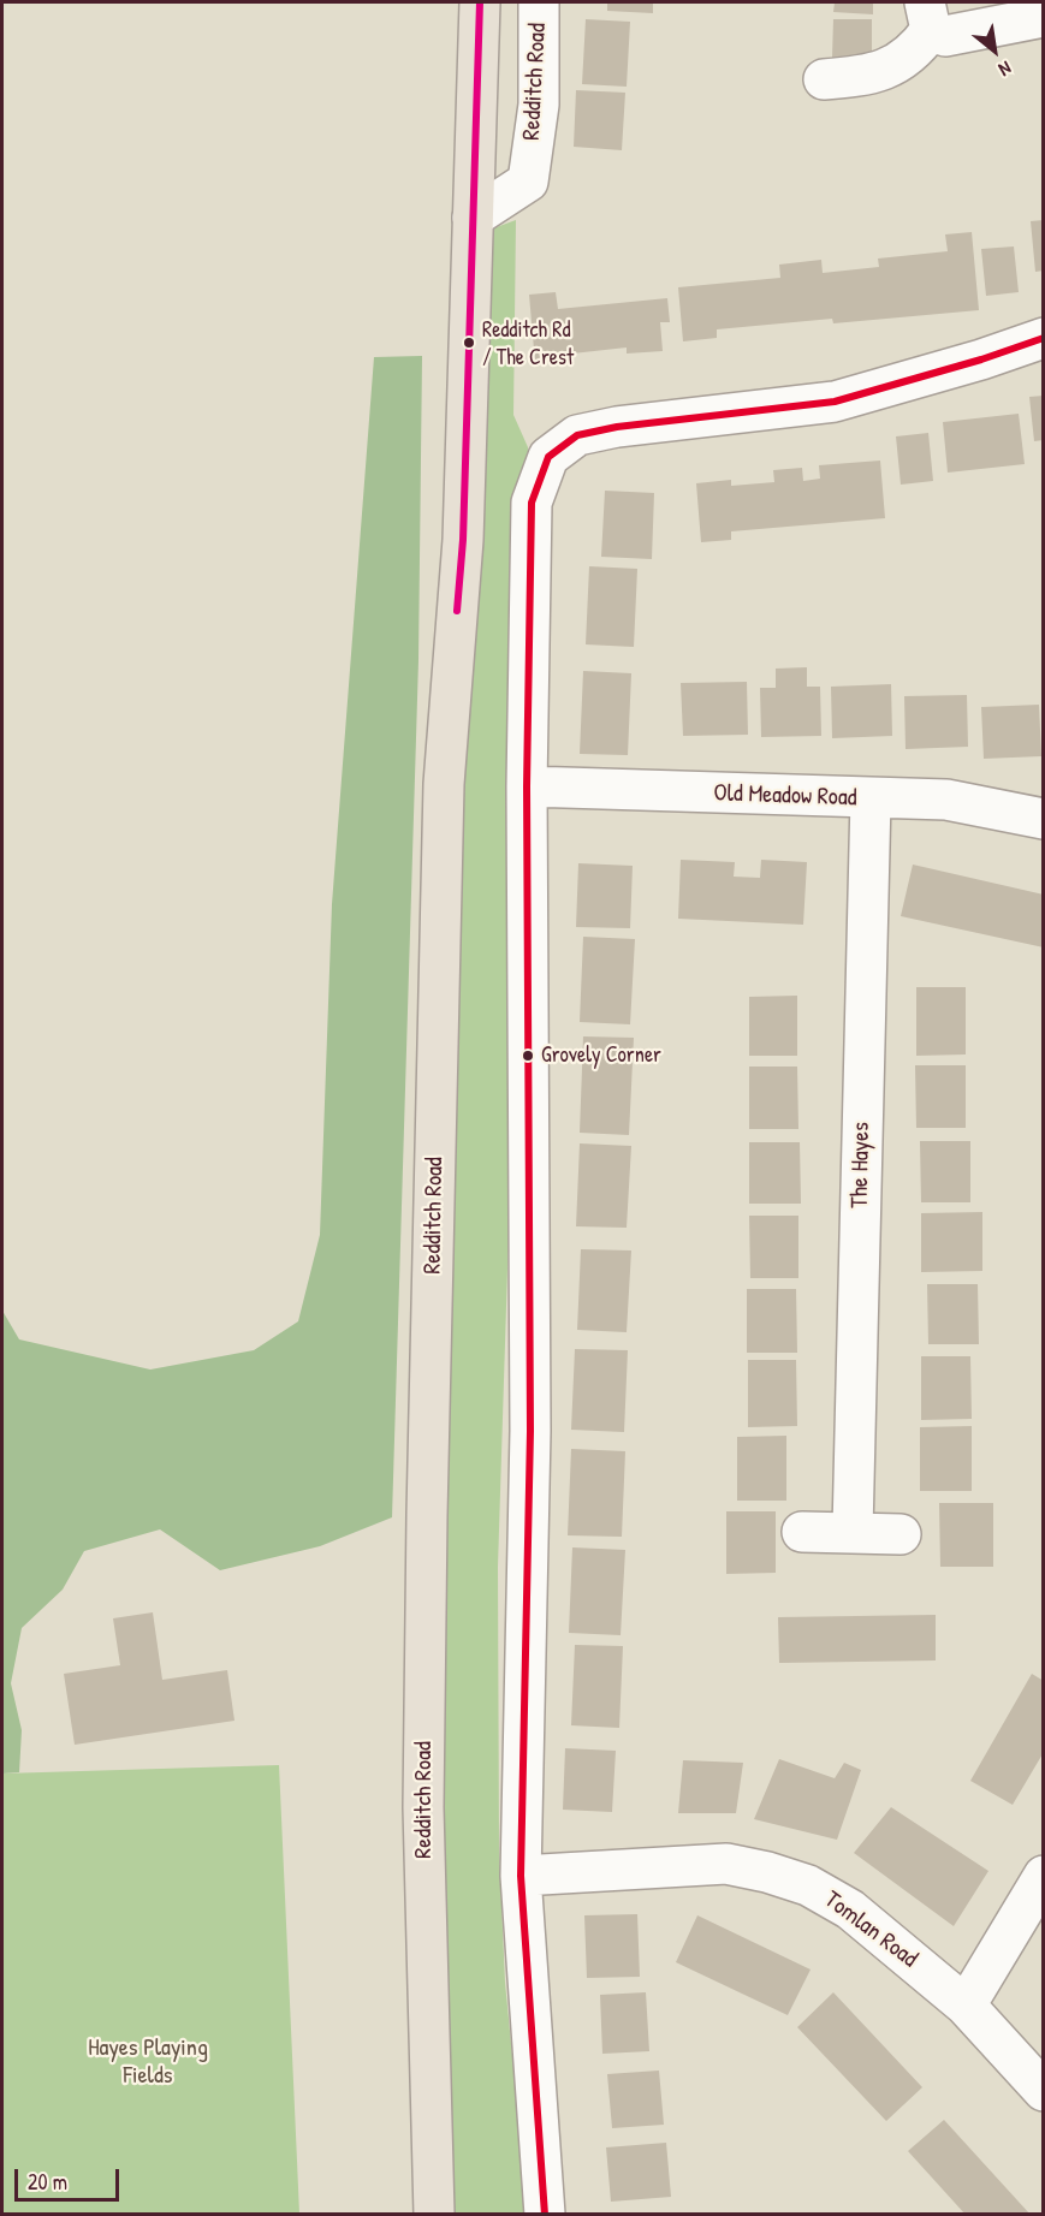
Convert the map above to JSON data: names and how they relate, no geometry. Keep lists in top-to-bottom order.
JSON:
{
  "streets": {
    "highway": ["Redditch Road"],
    "street": ["Old Meadow Road", "The Hayes", "Tomlan Road"]
  },
  "crossings": [
    ["Old Meadow Road", "The Hayes"]
  ],
  "parks": ["Hayes Playing Fields"],
  "places": ["Redditch Rd / The Crest", "Grovely Corner"],
  "scale_bar": "20 m",
  "north": "bottom right"
}
